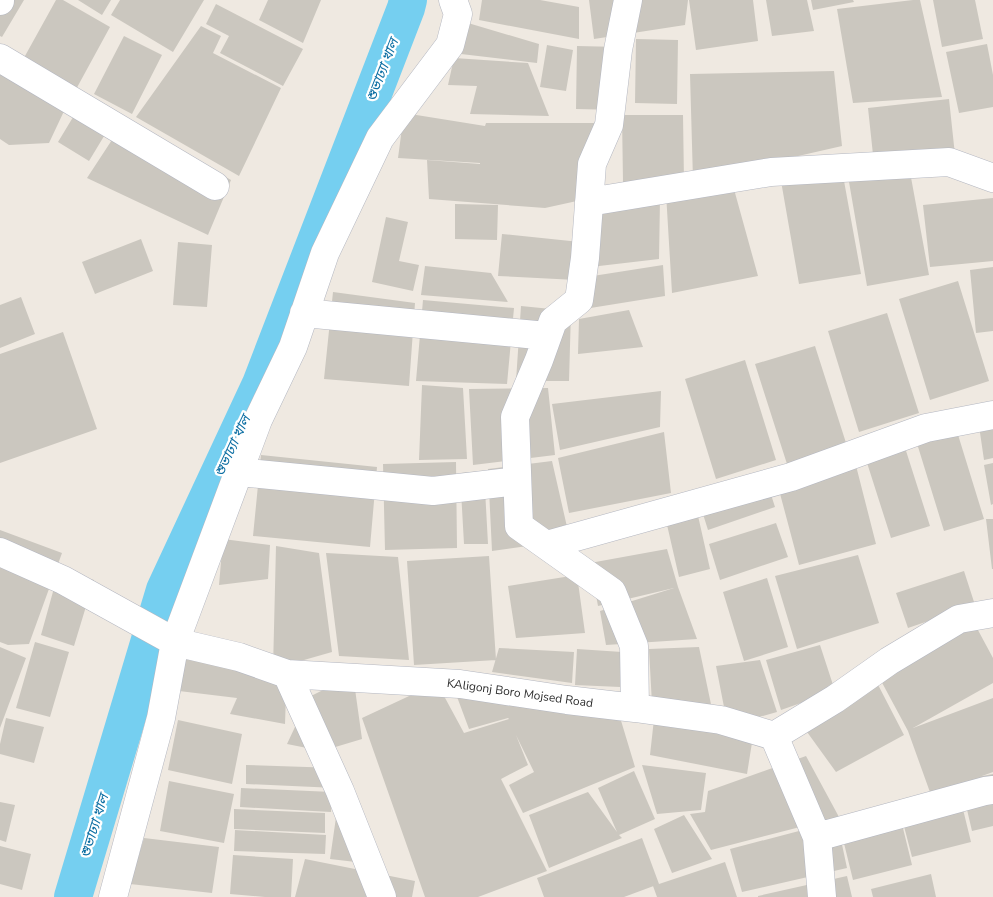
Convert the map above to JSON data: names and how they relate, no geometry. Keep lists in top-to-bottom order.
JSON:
{
  "streets": {
    "street": ["KAligonj Boro Mojsed Road"]
  },
  "water": ["শুভাঢ্যা খাল"]
}
